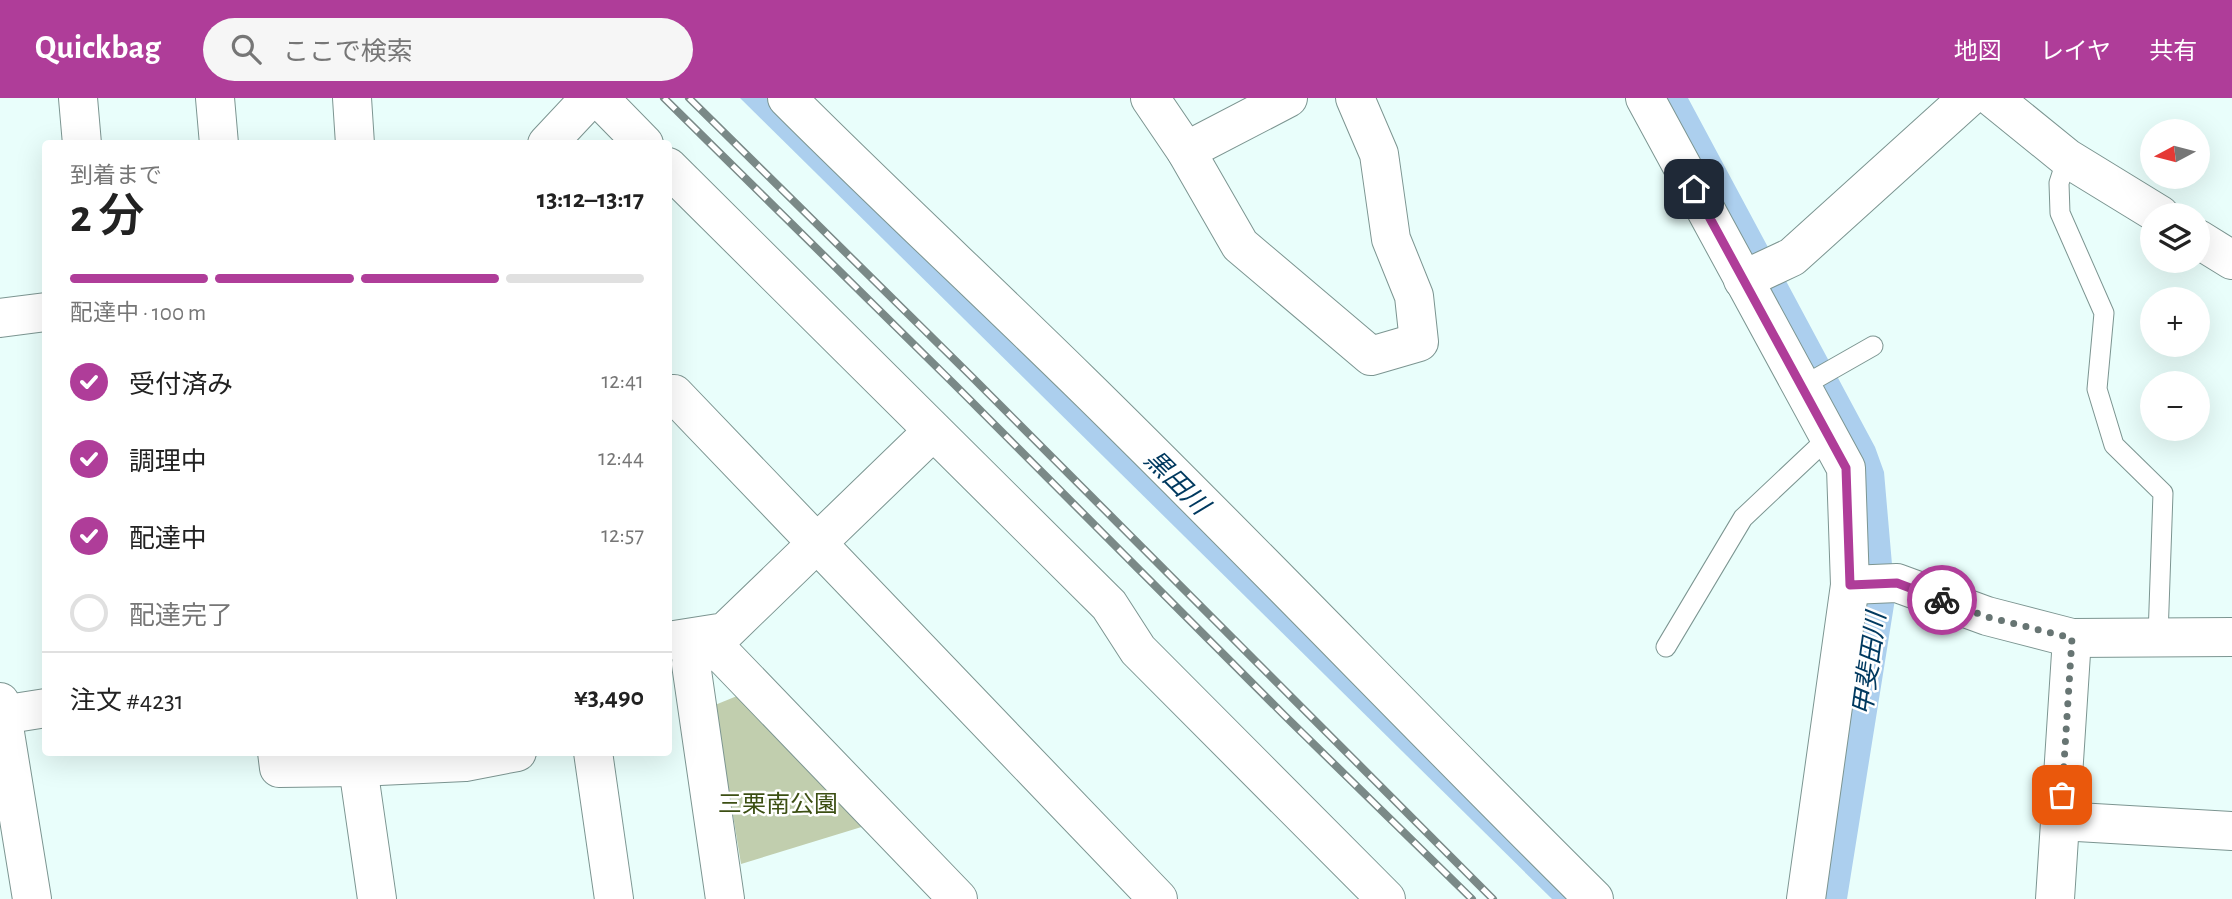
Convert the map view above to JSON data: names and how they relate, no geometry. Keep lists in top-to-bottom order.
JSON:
{
  "water": ["黒田川", "甲斐田川"],
  "parks": ["三栗南公園"],
  "north": "left",
  "page": {
    "header": "Quickbag",
    "search": "ここで検索",
    "nav": ["地図", "レイヤ", "共有"],
    "map_buttons": ["+", "−"],
    "heading": ["2 分", "到着まで", "13:12–13:17"],
    "panel": ["注文 #4231", "¥3,490"],
    "bar": "配達中 · 100 m",
    "list": [
      ["受付済み", "12:41"],
      ["調理中", "12:44"],
      ["配達中", "12:57"],
      "配達完了"
    ]
  }
}
